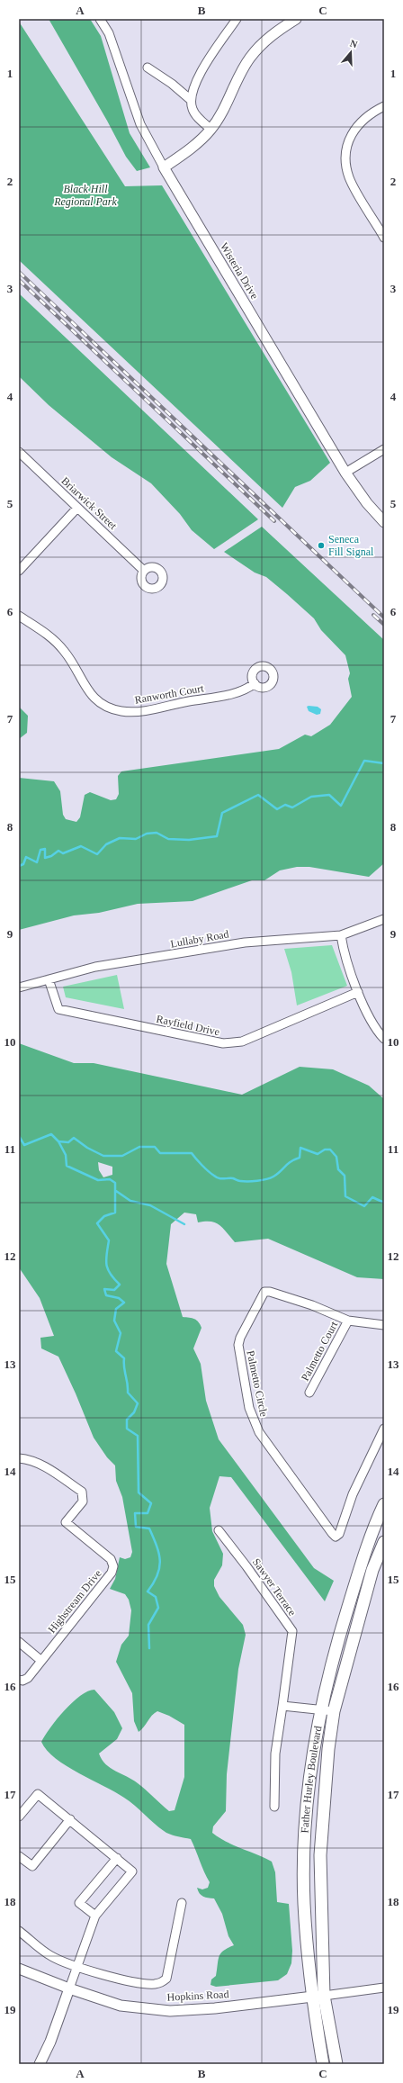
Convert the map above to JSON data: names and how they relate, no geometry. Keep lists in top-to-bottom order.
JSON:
{
  "streets": {
    "main road": ["Father Hurley Boulevard"],
    "street": [
      "Wisteria Drive",
      "Briarwick Street",
      "Ranworth Court",
      "Lullaby Road",
      "Rayfield Drive",
      "Palmetto Court",
      "Palmetto Circle",
      "Sawyer Terrace",
      "Highstream Drive",
      "Hopkins Road"
    ]
  },
  "crossings": [
    ["Lullaby Road", "Rayfield Drive"],
    ["Palmetto Court", "Palmetto Circle"],
    ["Father Hurley Boulevard", "Hopkins Road"]
  ],
  "parks": ["Black Hill Regional Park"],
  "places": ["Seneca Fill Signal"],
  "north": "top",
  "grid": {
    "columns": ["A", "B", "C"],
    "rows": [
      "1",
      "2",
      "3",
      "4",
      "5",
      "6",
      "7",
      "8",
      "9",
      "10",
      "11",
      "12",
      "13",
      "14",
      "15",
      "16",
      "17",
      "18",
      "19"
    ]
  }
}
